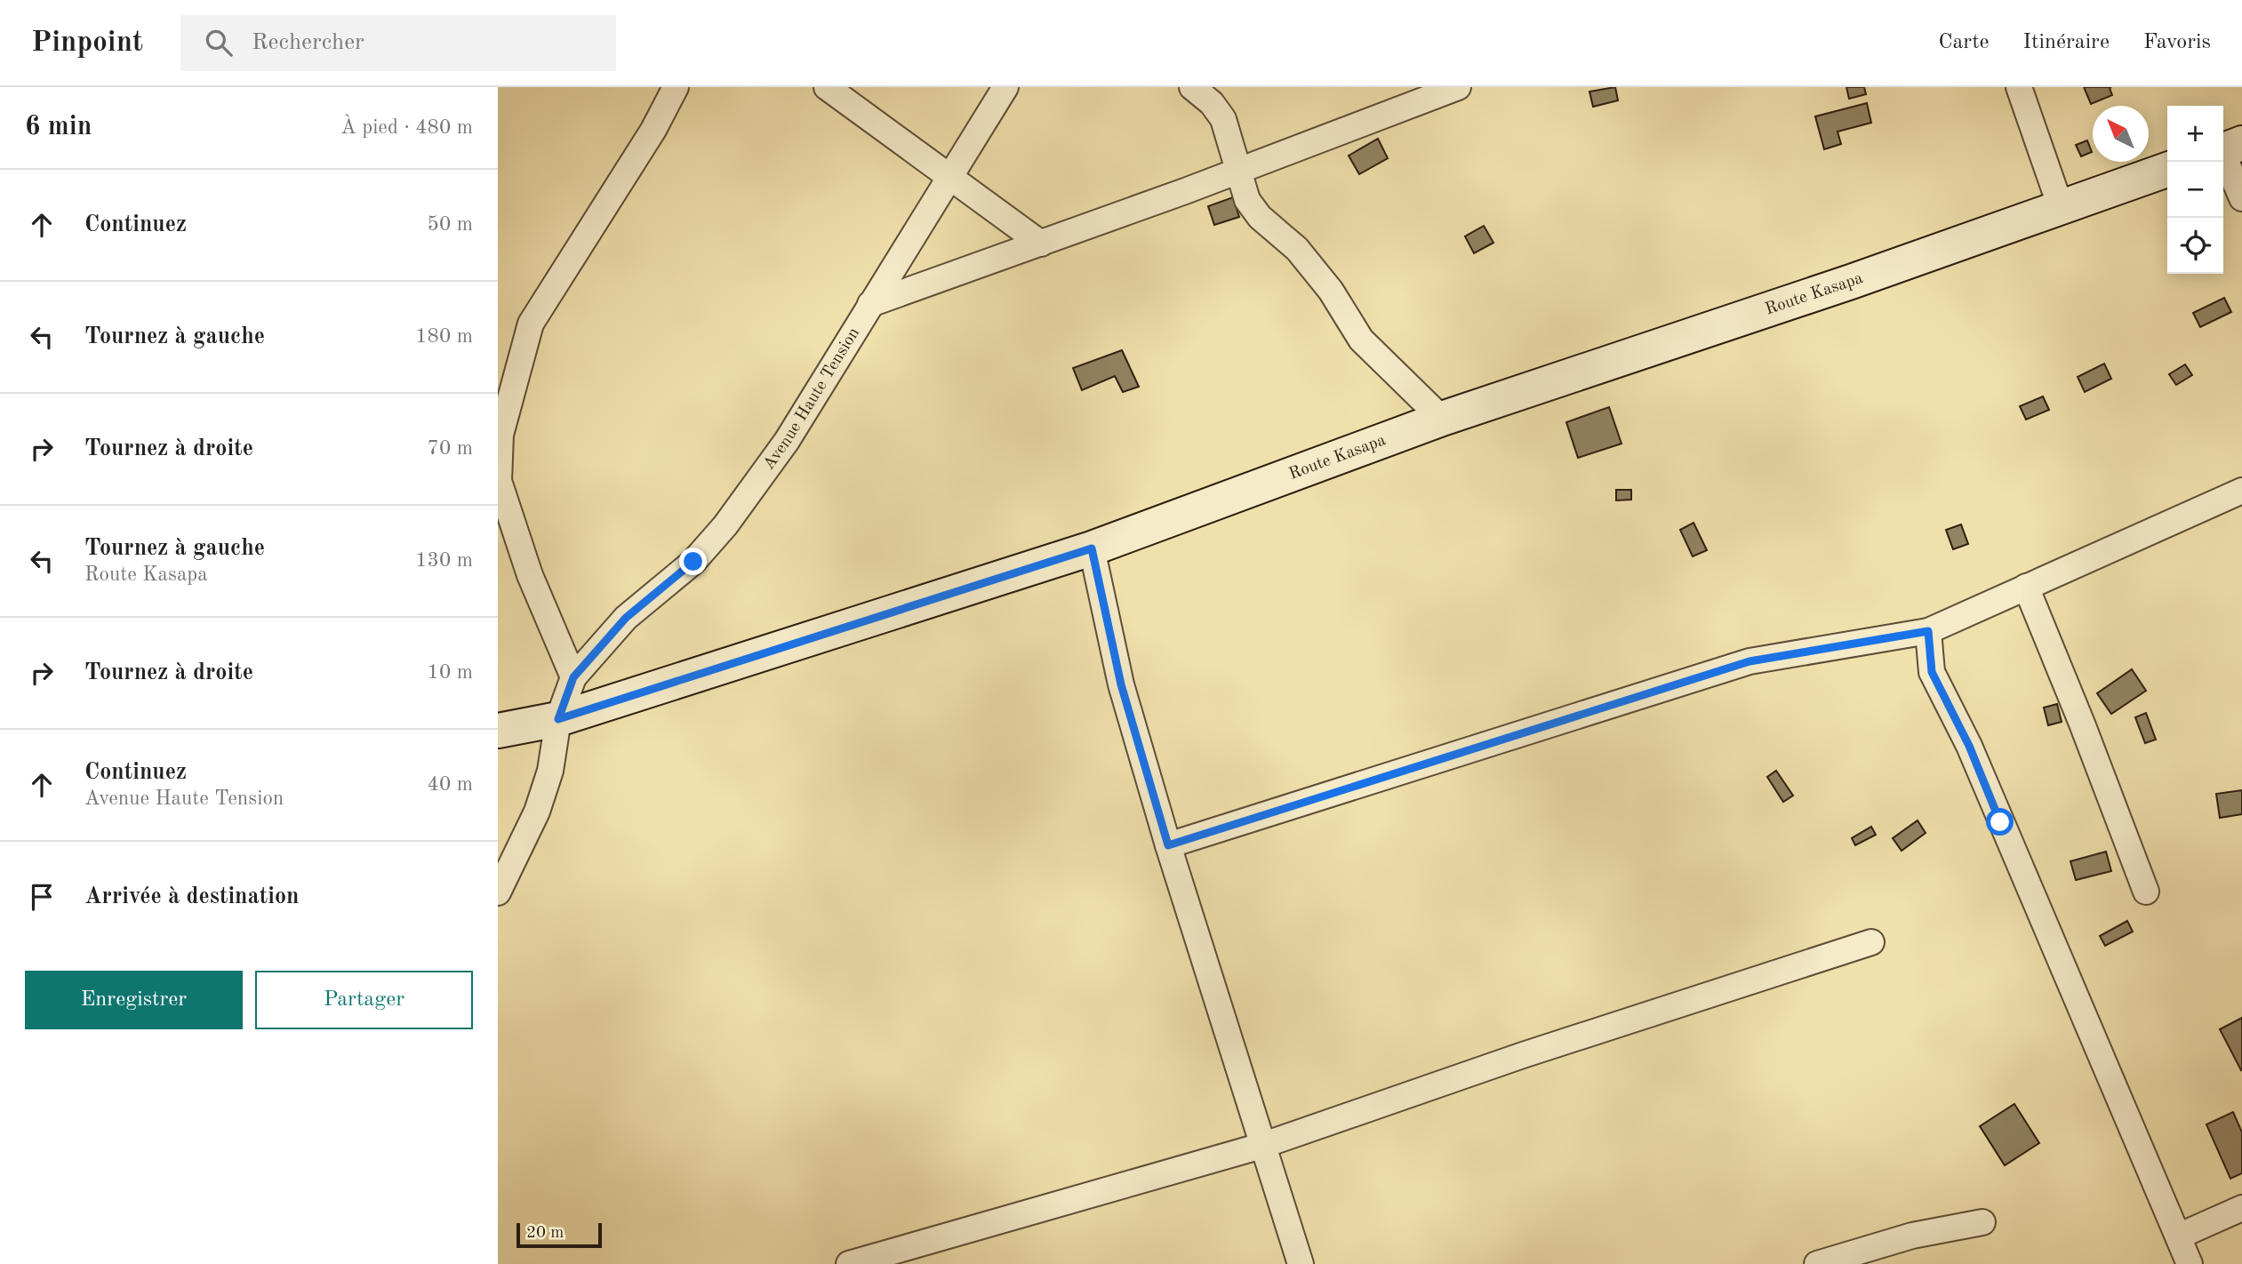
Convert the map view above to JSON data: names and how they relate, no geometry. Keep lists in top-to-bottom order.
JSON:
{
  "streets": {
    "main road": ["Route Kasapa"],
    "street": ["Avenue Haute Tension"]
  },
  "scale_bar": "20 m",
  "north": "top left",
  "page": {
    "header": "Pinpoint",
    "search": "Rechercher",
    "nav": ["Carte", "Itinéraire", "Favoris"],
    "heading": ["6 min", "À pied · 480 m"],
    "map_buttons": ["+", "−"],
    "list": [
      ["Continuez", "50 m"],
      ["Tournez à gauche", "180 m"],
      ["Tournez à droite", "70 m"],
      ["Tournez à gauche", "Route Kasapa", "130 m"],
      ["Tournez à droite", "10 m"],
      ["Continuez", "Avenue Haute Tension", "40 m"],
      "Arrivée à destination"
    ],
    "buttons": ["Enregistrer", "Partager"],
    "scale": "20 m"
  }
}
